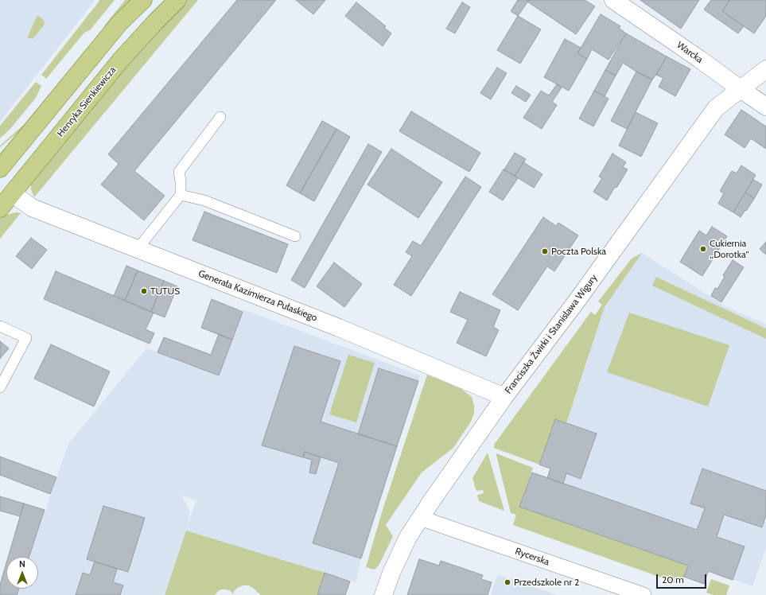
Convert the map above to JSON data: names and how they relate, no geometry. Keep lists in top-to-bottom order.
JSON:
{
  "streets": {
    "main road": ["Henryka Sienkiewicza"],
    "street": [
      "Warcka",
      "Generała Kazimierza Pułaskiego",
      "Franciszka Żwirki i Stanisława Wigury",
      "Rycerska"
    ]
  },
  "crossings": [
    ["Warcka", "Franciszka Żwirki i Stanisława Wigury"],
    ["Henryka Sienkiewicza", "Generała Kazimierza Pułaskiego"],
    ["Generała Kazimierza Pułaskiego", "Franciszka Żwirki i Stanisława Wigury"],
    ["Franciszka Żwirki i Stanisława Wigury", "Rycerska"]
  ],
  "places": [
    "Cukiernia ,,Dorotka''",
    "Poczta Polska",
    "TUTUS",
    "Przedszkole nr 2"
  ],
  "scale_bar": "20 m",
  "north": "top"
}
